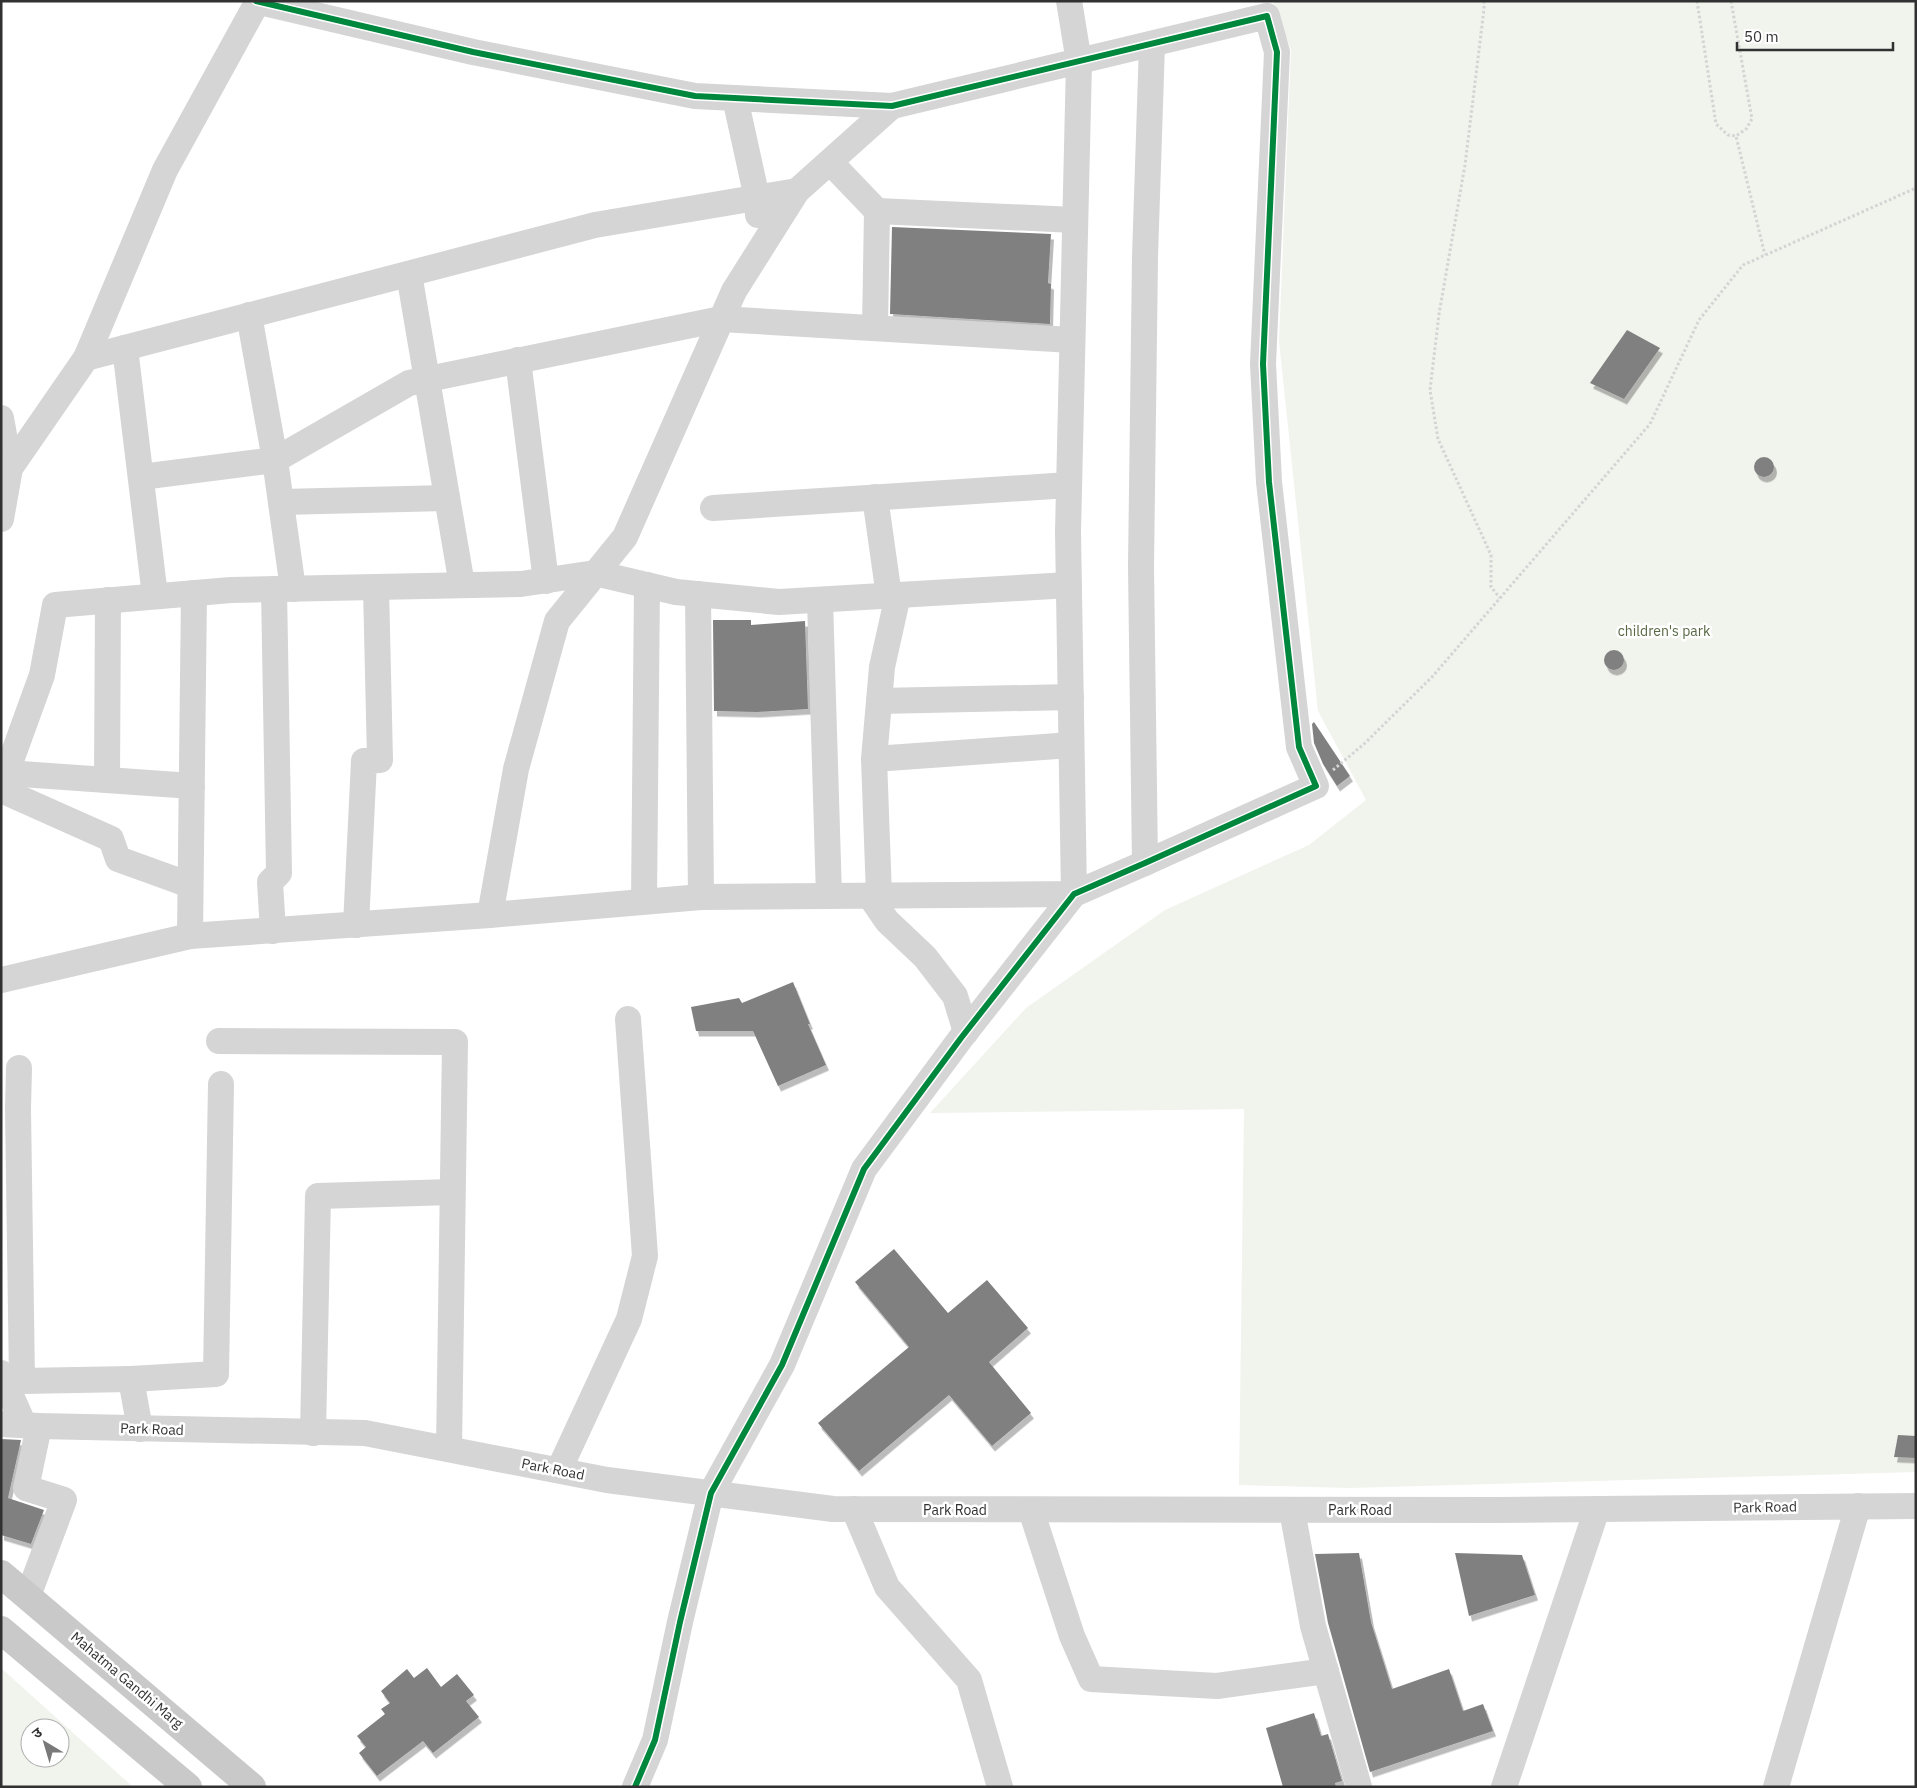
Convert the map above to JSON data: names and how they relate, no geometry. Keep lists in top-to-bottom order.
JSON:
{
  "streets": {
    "main road": ["Mahatma Gandhi Marg"],
    "street": ["Park Road"]
  },
  "parks": ["children's park"],
  "scale_bar": "50 m",
  "north": "top left"
}
